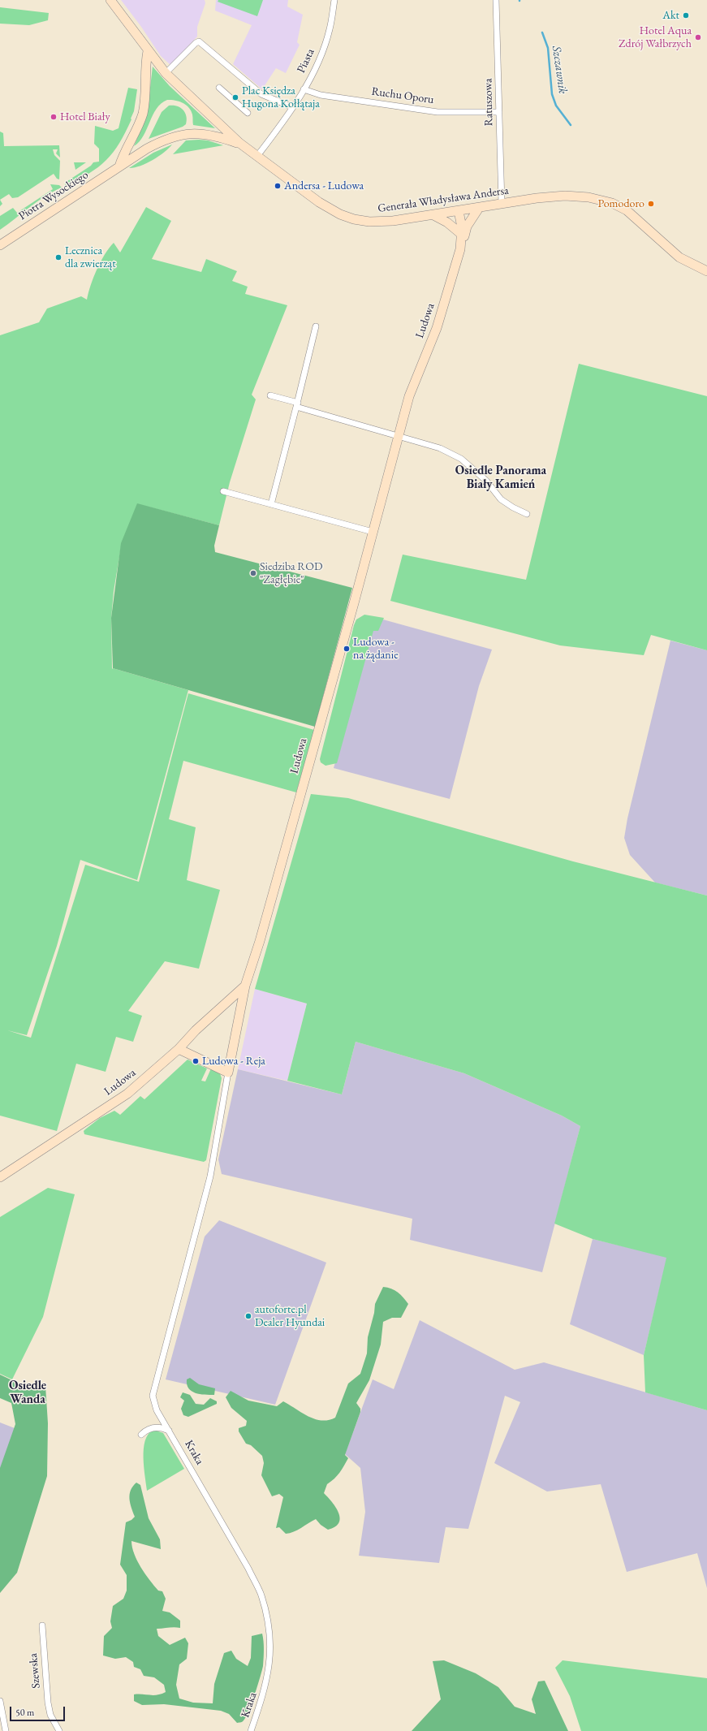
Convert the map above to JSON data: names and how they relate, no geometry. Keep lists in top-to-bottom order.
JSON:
{
  "streets": {
    "street": [
      "Piasta",
      "Ruchu Oporu",
      "Ratuszowa",
      "Piotra Wysockiego",
      "Generała Władysława Andersa",
      "Ludowa",
      "Kraka",
      "Szewska"
    ]
  },
  "crossings": [
    ["Piasta", "Ruchu Oporu"],
    ["Piasta", "Generała Władysława Andersa"],
    ["Ruchu Oporu", "Ratuszowa"],
    ["Ratuszowa", "Generała Władysława Andersa"],
    ["Piotra Wysockiego", "Generała Władysława Andersa"],
    ["Generała Władysława Andersa", "Ludowa"],
    ["Ludowa", "Kraka"]
  ],
  "districts": ["Osiedle Panorama Biały Kamień", "Osiedle Wanda"],
  "water": ["Szczawnik"],
  "places": [
    "Akt",
    "Hotel Aqua Zdrój Wałbrzych",
    "Plac Księdza Hugona Kołłątaja",
    "Hotel Biały",
    "Andersa - Ludowa",
    "Pomodoro",
    "Lecznica dla zwierząt",
    "Siedziba ROD \"Zagłębie\"",
    "Ludowa - na żądanie",
    "Ludowa - Reja",
    "autoforte.pl Dealer Hyundai"
  ],
  "scale_bar": "50 m"
}
